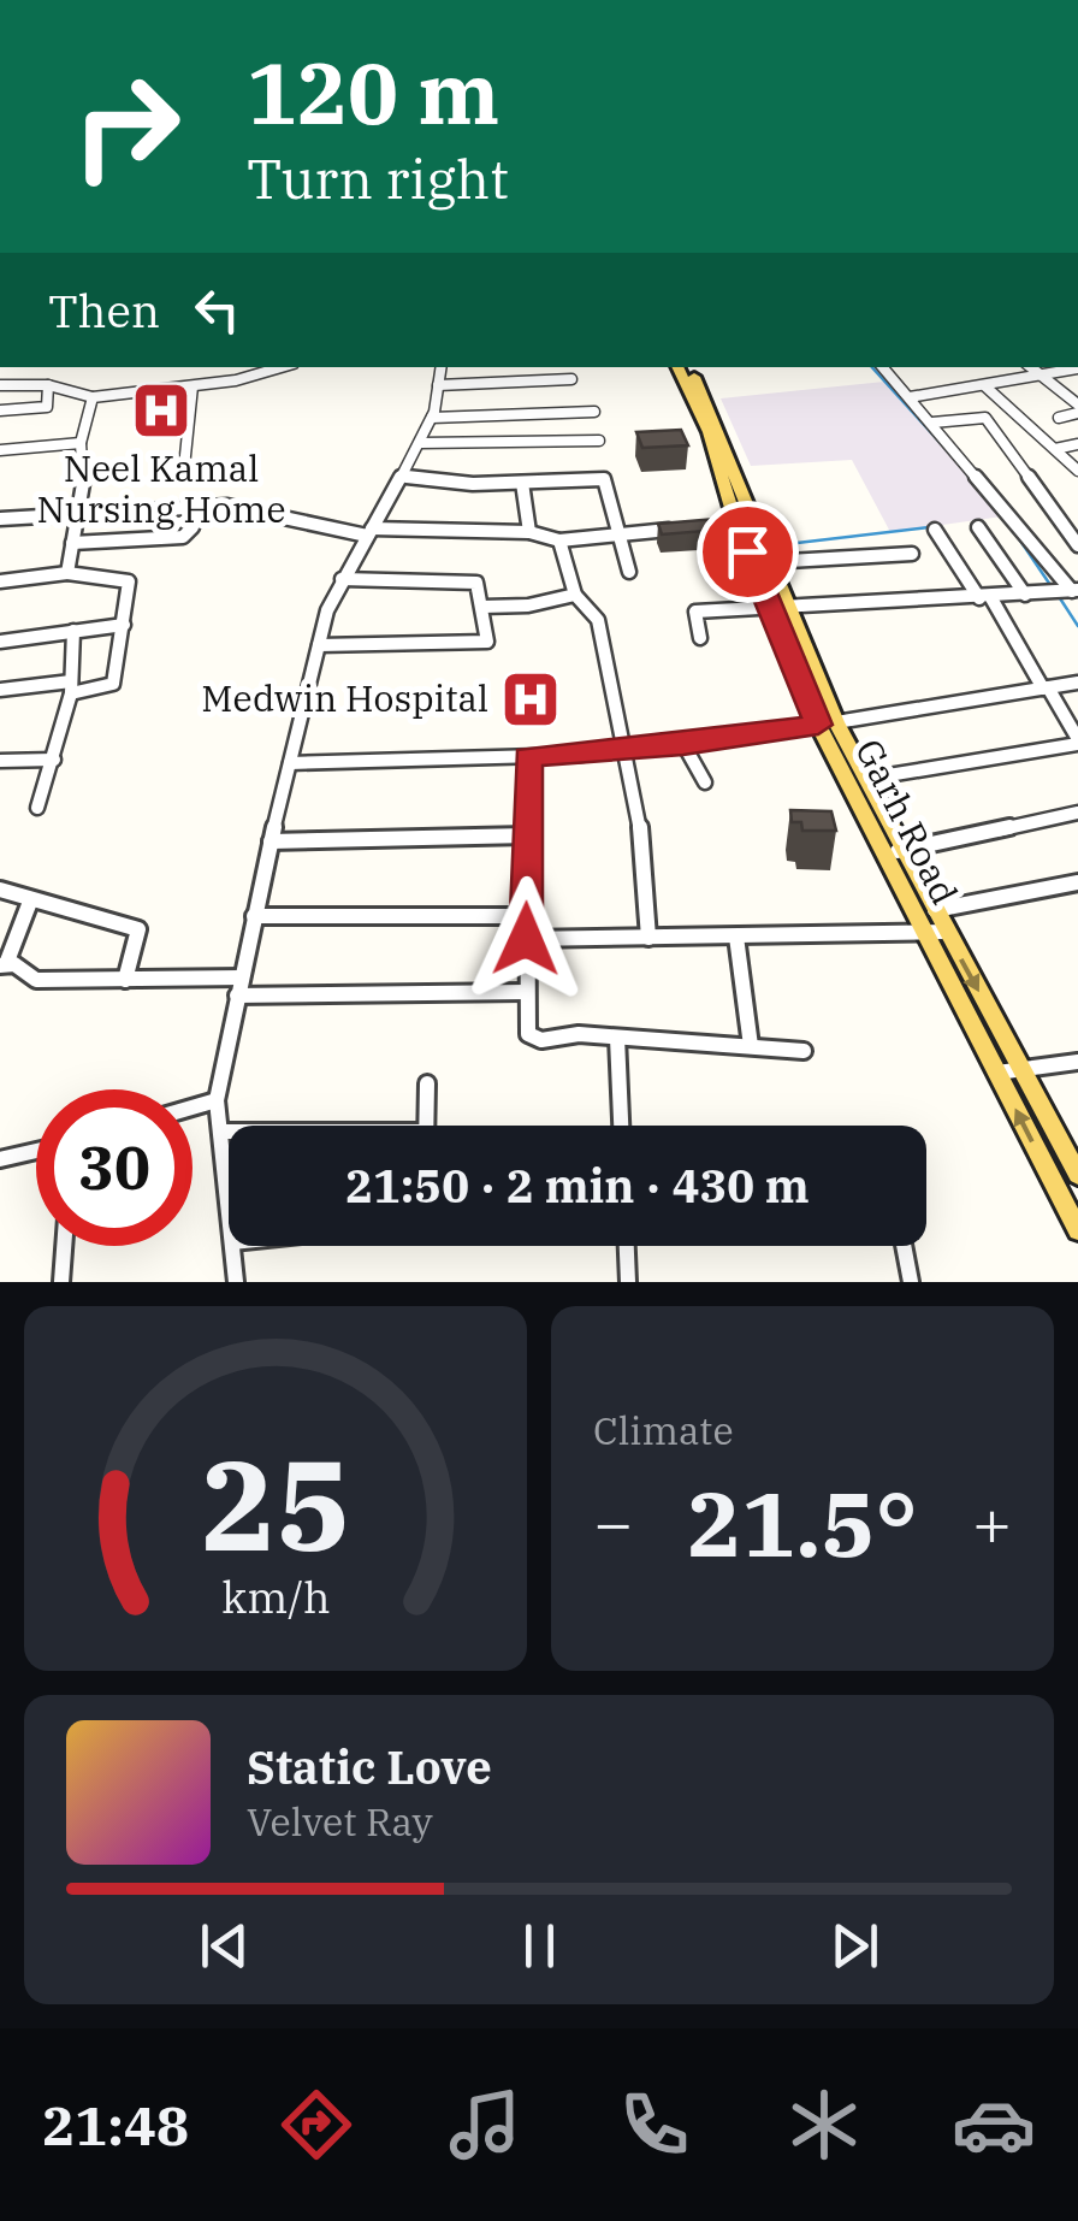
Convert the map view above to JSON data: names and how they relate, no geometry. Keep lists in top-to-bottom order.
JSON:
{
  "streets": {
    "main road": ["Garh Road"]
  },
  "places": {
    "hospital": ["Neel Kamal Nursing Home", "Medwin Hospital"]
  },
  "page": {
    "turn": ["120 m", "Turn right"],
    "then": "Then",
    "limit": "30",
    "trip": "21:50 · 2 min · 430 m",
    "tile": "Climate",
    "heat": ["−", "21.5°", "+"],
    "song": ["Static Love", "Velvet Ray"],
    "tabs": "21:48",
    "gauge": ["25", "km/h"]
  }
}
